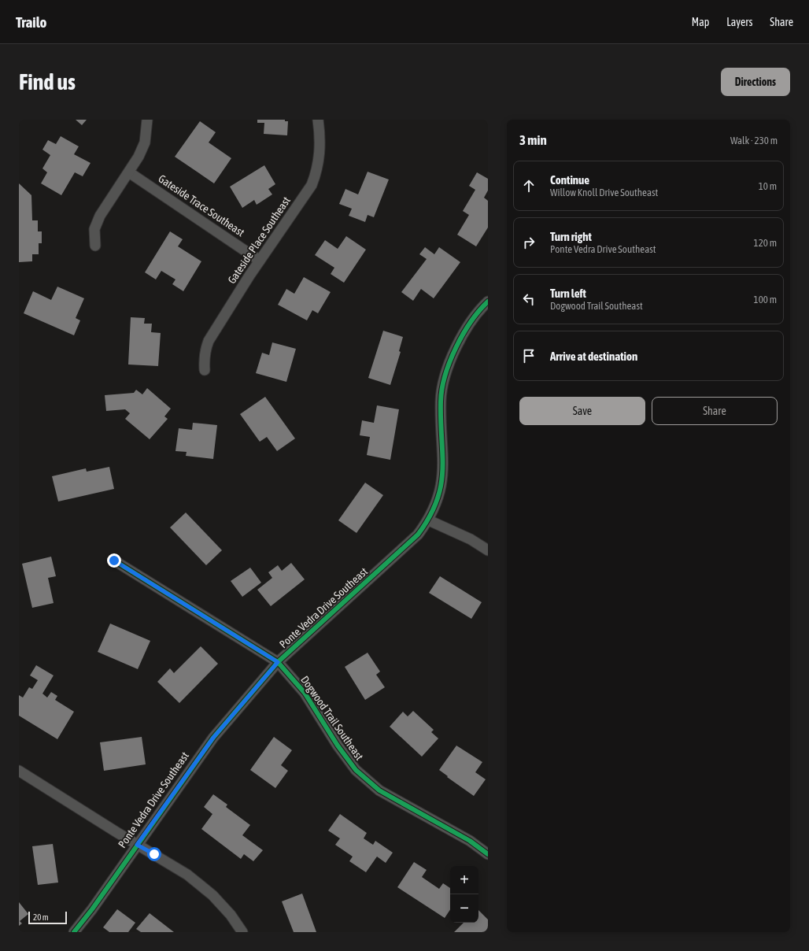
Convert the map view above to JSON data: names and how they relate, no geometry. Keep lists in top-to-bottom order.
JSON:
{
  "streets": {
    "street": [
      "Gateside Trace Southeast",
      "Gateside Place Southeast",
      "Ponte Vedra Drive Southeast",
      "Dogwood Trail Southeast"
    ]
  },
  "crossings": [
    ["Gateside Trace Southeast", "Gateside Place Southeast"],
    ["Ponte Vedra Drive Southeast", "Dogwood Trail Southeast"]
  ],
  "scale_bar": "20 m",
  "page": {
    "header": "Trailo",
    "nav": ["Map", "Layers", "Share"],
    "buttons": [
      "Directions",
      ["Save", "Share"]
    ],
    "title": "Find us",
    "heading": ["3 min", "Walk · 230 m"],
    "list": [
      ["Continue", "Willow Knoll Drive Southeast", "10 m"],
      ["Turn right", "Ponte Vedra Drive Southeast", "120 m"],
      ["Turn left", "Dogwood Trail Southeast", "100 m"],
      "Arrive at destination"
    ],
    "map_buttons": ["+", "−"],
    "scale": "20 m"
  }
}
